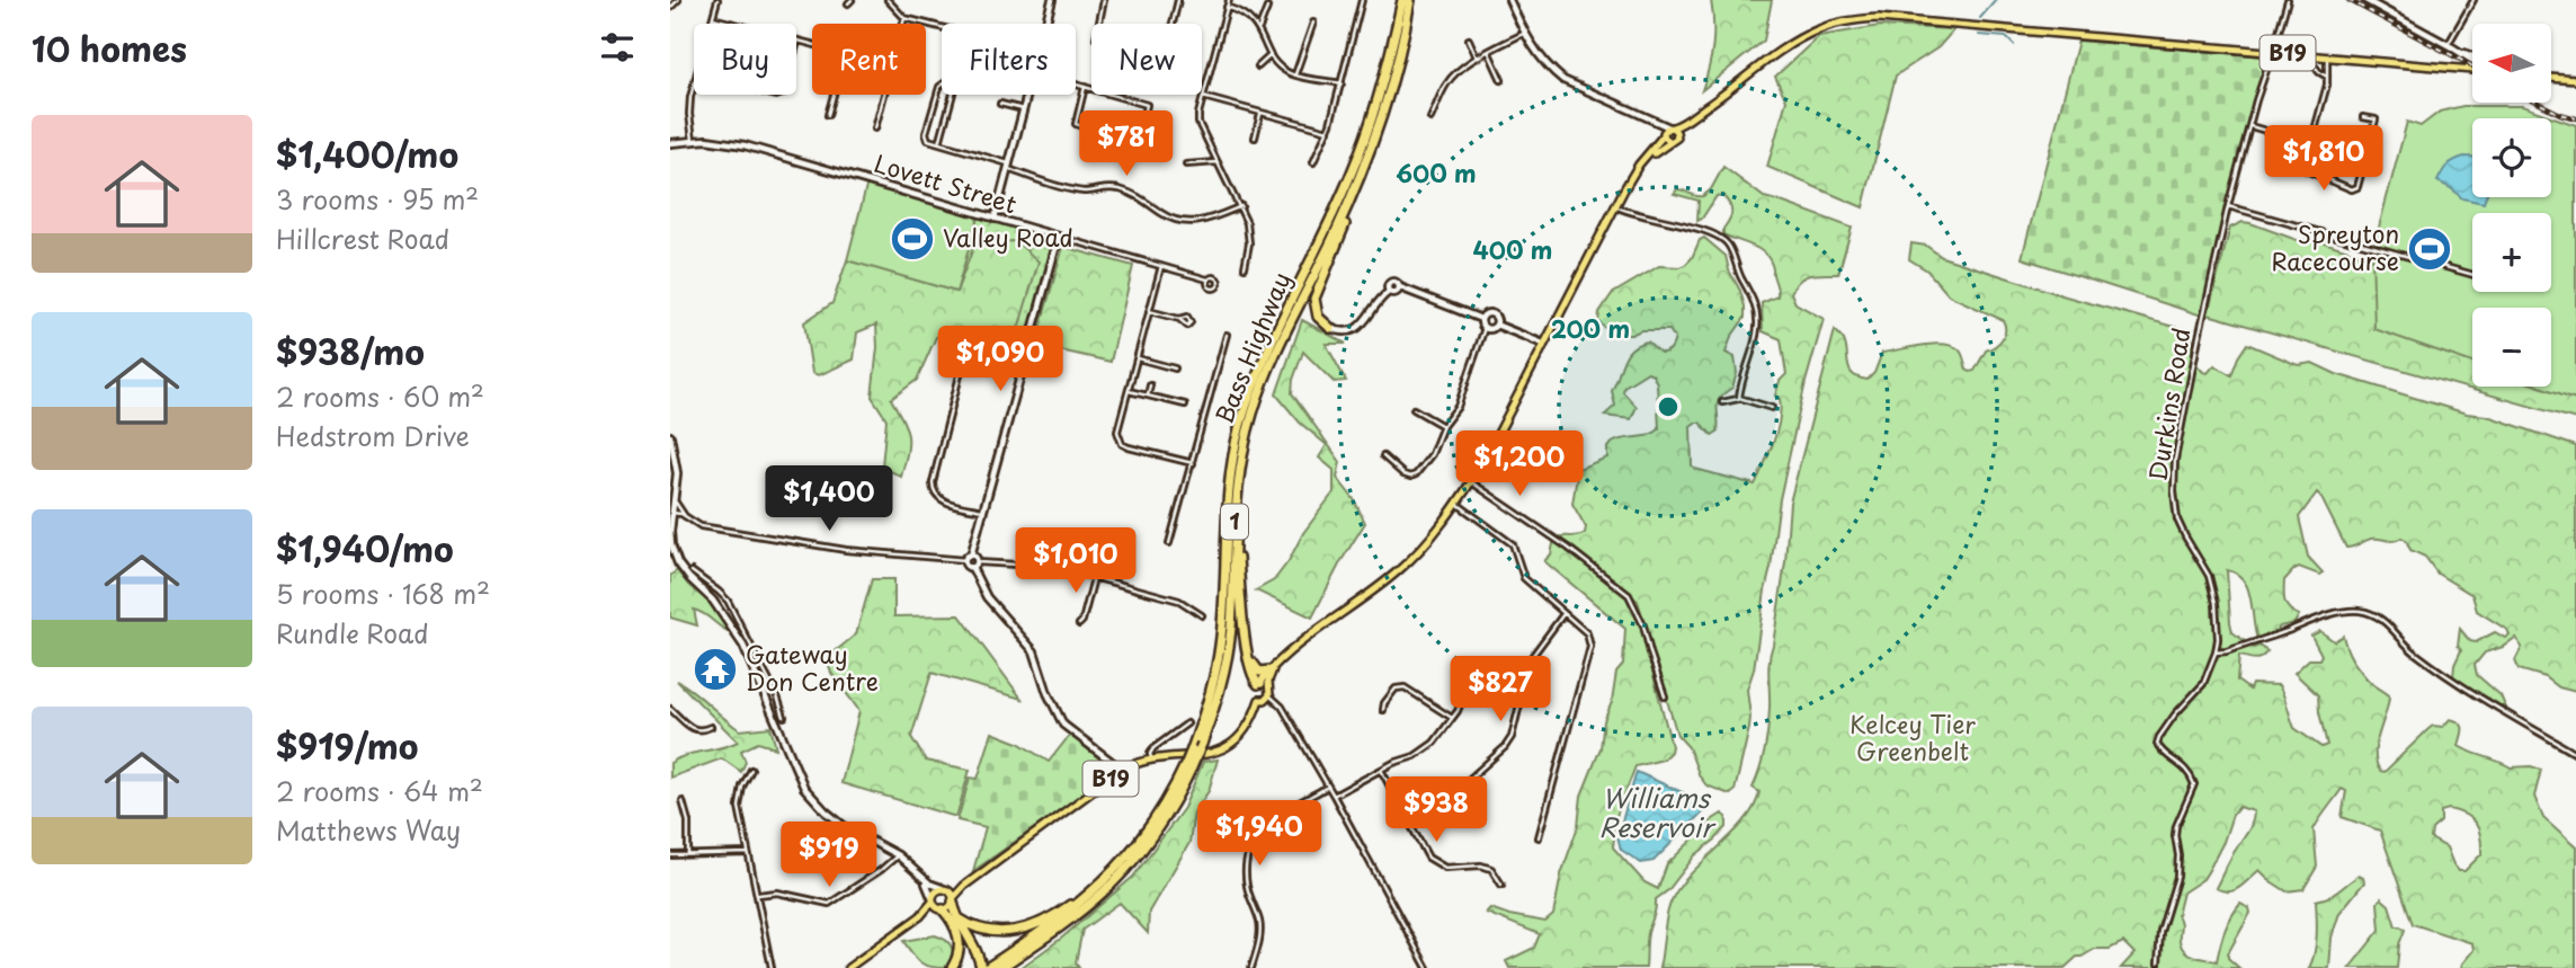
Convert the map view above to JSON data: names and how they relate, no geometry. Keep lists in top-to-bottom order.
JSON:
{
  "streets": {
    "highway": ["Bass Highway", "1"],
    "main road": ["B19"],
    "street": ["Lovett Street", "Durkins Road"]
  },
  "crossings": [
    ["B19", "Durkins Road"]
  ],
  "water": ["Williams Reservoir"],
  "parks": ["Kelcey Tier Greenbelt"],
  "places": {
    "sports": ["Valley Road", "Spreyton Racecourse"],
    "temple": ["Gateway Don Centre"]
  },
  "north": "left",
  "page": {
    "heading": "10 homes",
    "map_buttons": ["+", "−"],
    "chip": [
      "Buy",
      "Rent",
      "Filters",
      "New"
    ],
    "list": [
      {
        "name": "$1,400/mo",
        "note": "3 rooms · 95 m² · Hillcrest Road"
      },
      {
        "name": "$938/mo",
        "note": "2 rooms · 60 m² · Hedstrom Drive"
      },
      {
        "name": "$1,940/mo",
        "note": "5 rooms · 168 m² · Rundle Road"
      },
      {
        "name": "$919/mo",
        "note": "2 rooms · 64 m² · Matthews Way"
      }
    ],
    "price": [
      "$781",
      "$1,810",
      "$1,090",
      "$1,200",
      "$1,400",
      "$1,010",
      "$827",
      "$938",
      "$1,940",
      "$919"
    ]
  },
  "rings": ["600 m", "400 m", "200 m"]
}
